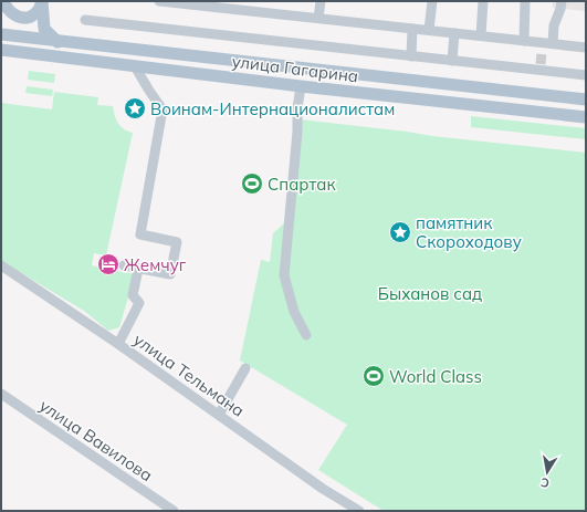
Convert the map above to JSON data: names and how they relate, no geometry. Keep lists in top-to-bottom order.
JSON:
{
  "streets": {
    "main road": ["улица Гагарина"],
    "street": ["улица Тельмана", "улица Вавилова"]
  },
  "parks": ["Быханов сад"],
  "places": {
    "place": ["Воинам-Интернационалистам", "памятник Скороходову"],
    "sports": ["Спартак", "World Class"],
    "hotel": ["Жемчуг"]
  },
  "north": "bottom"
}
